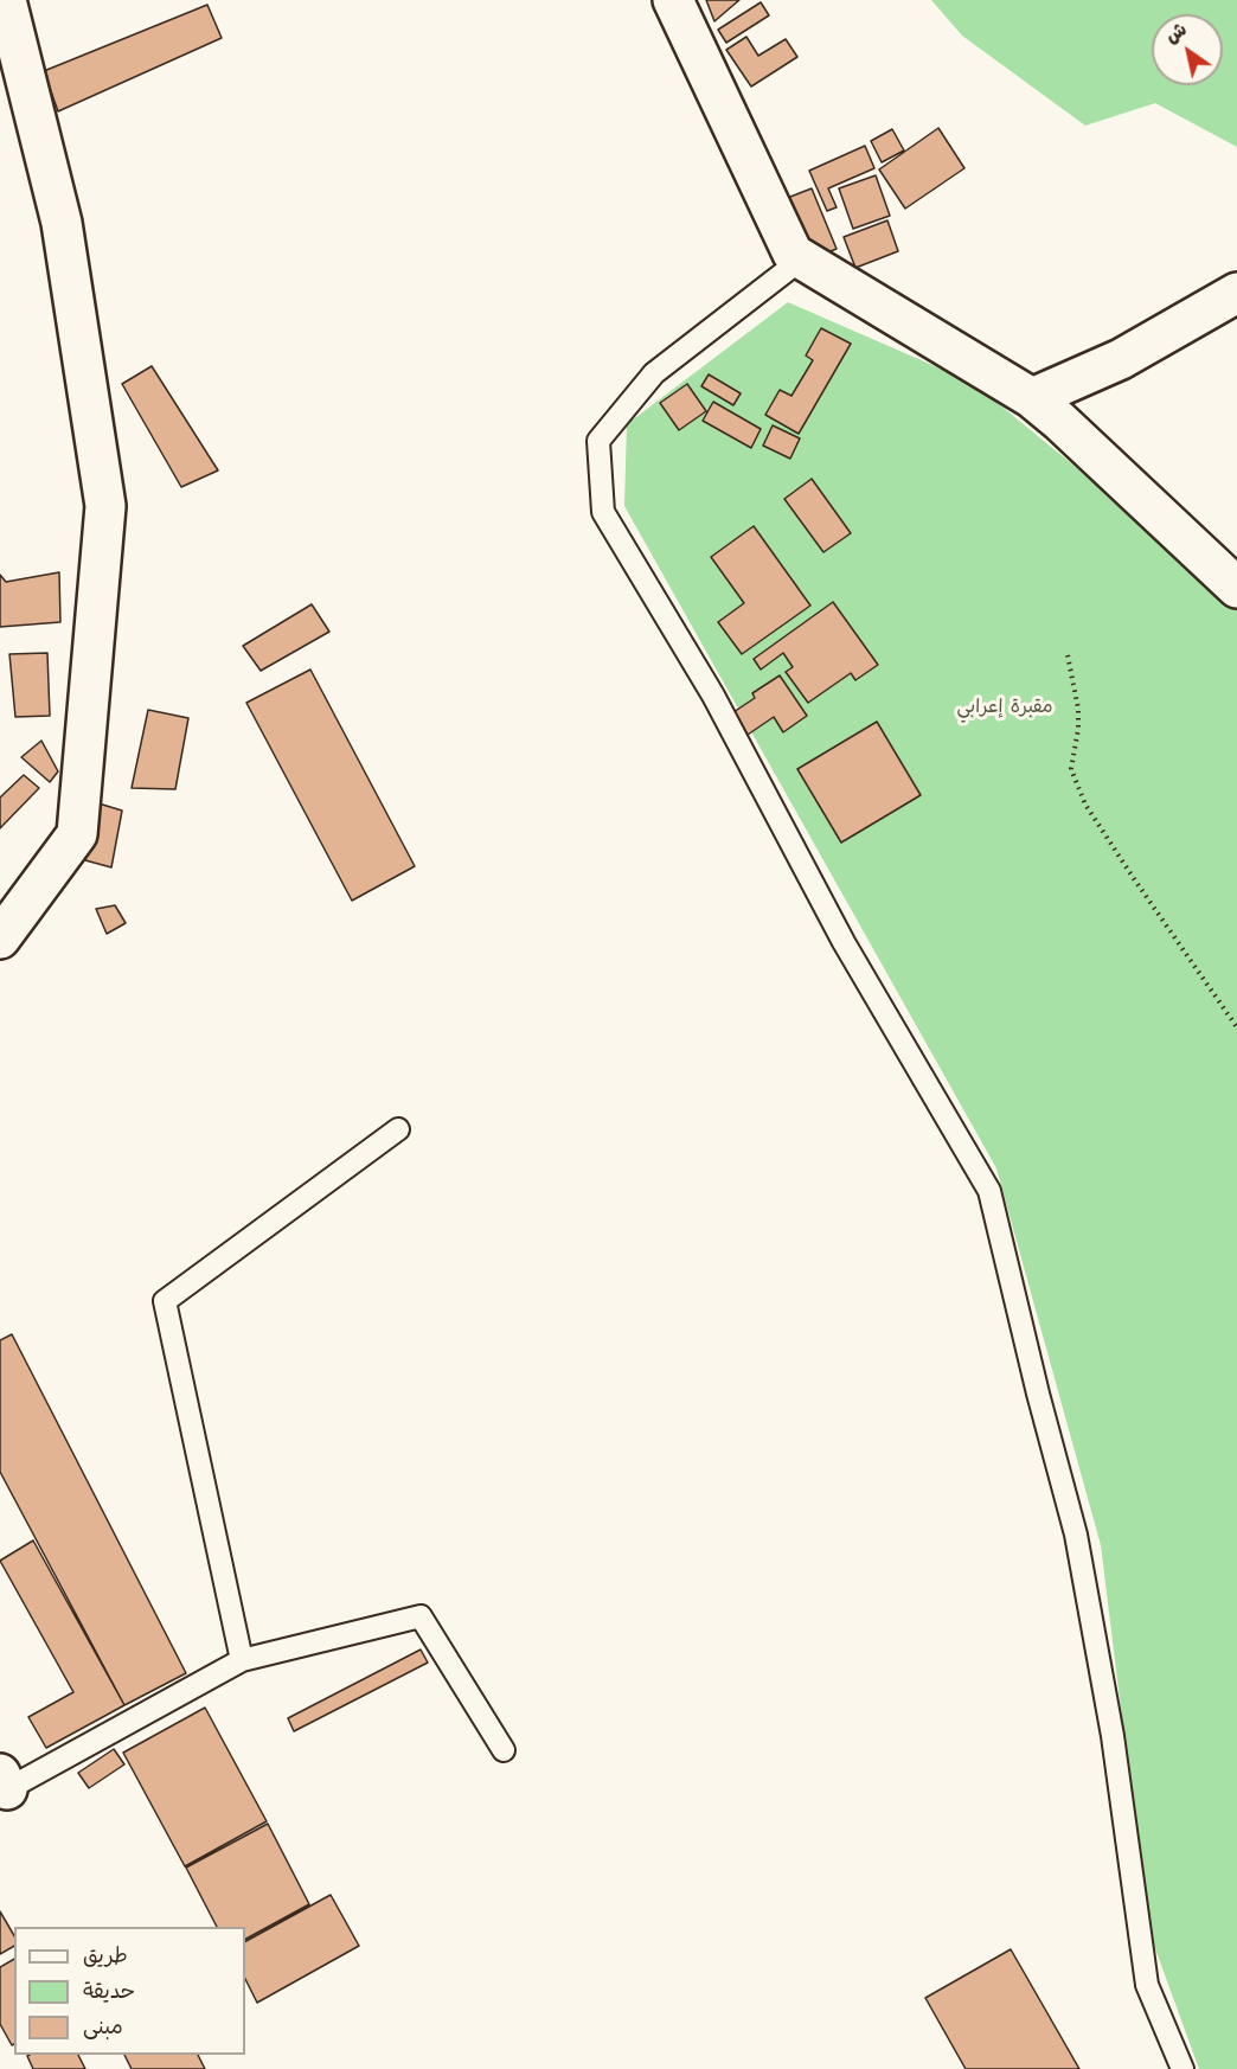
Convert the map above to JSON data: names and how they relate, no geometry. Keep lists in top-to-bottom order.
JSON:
{
  "parks": ["مقبرة إعرابي"],
  "legend": ["طريق", "حديقة", "مبنى"],
  "north": "top left"
}
